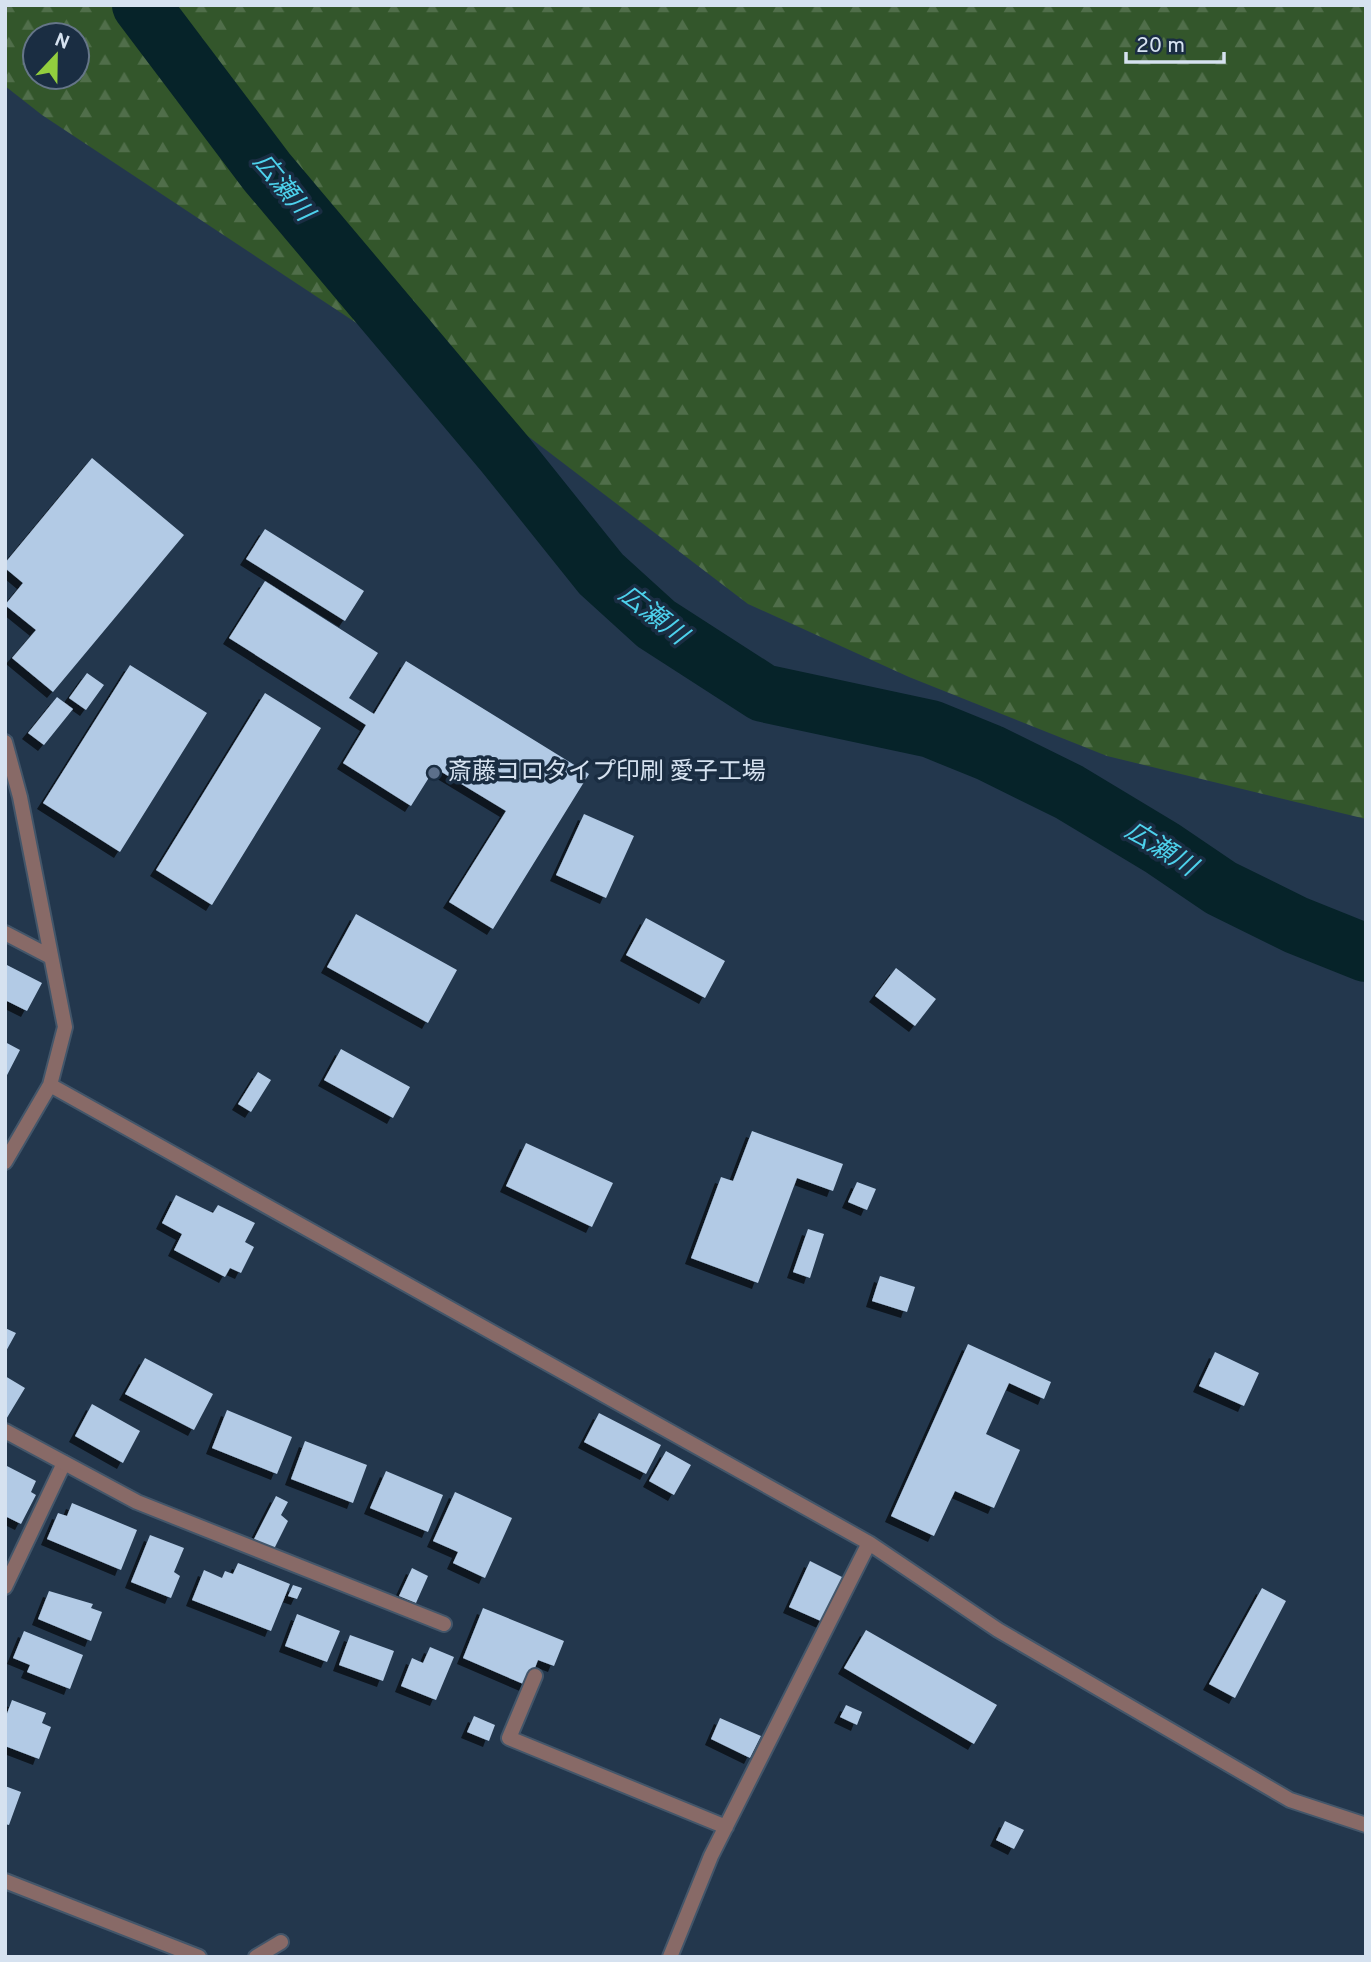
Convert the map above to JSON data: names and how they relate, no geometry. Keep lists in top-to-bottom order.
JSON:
{
  "water": ["広瀬川"],
  "places": ["斎藤コロタイプ印刷 愛子工場"],
  "scale_bar": "20 m",
  "north": "top"
}
